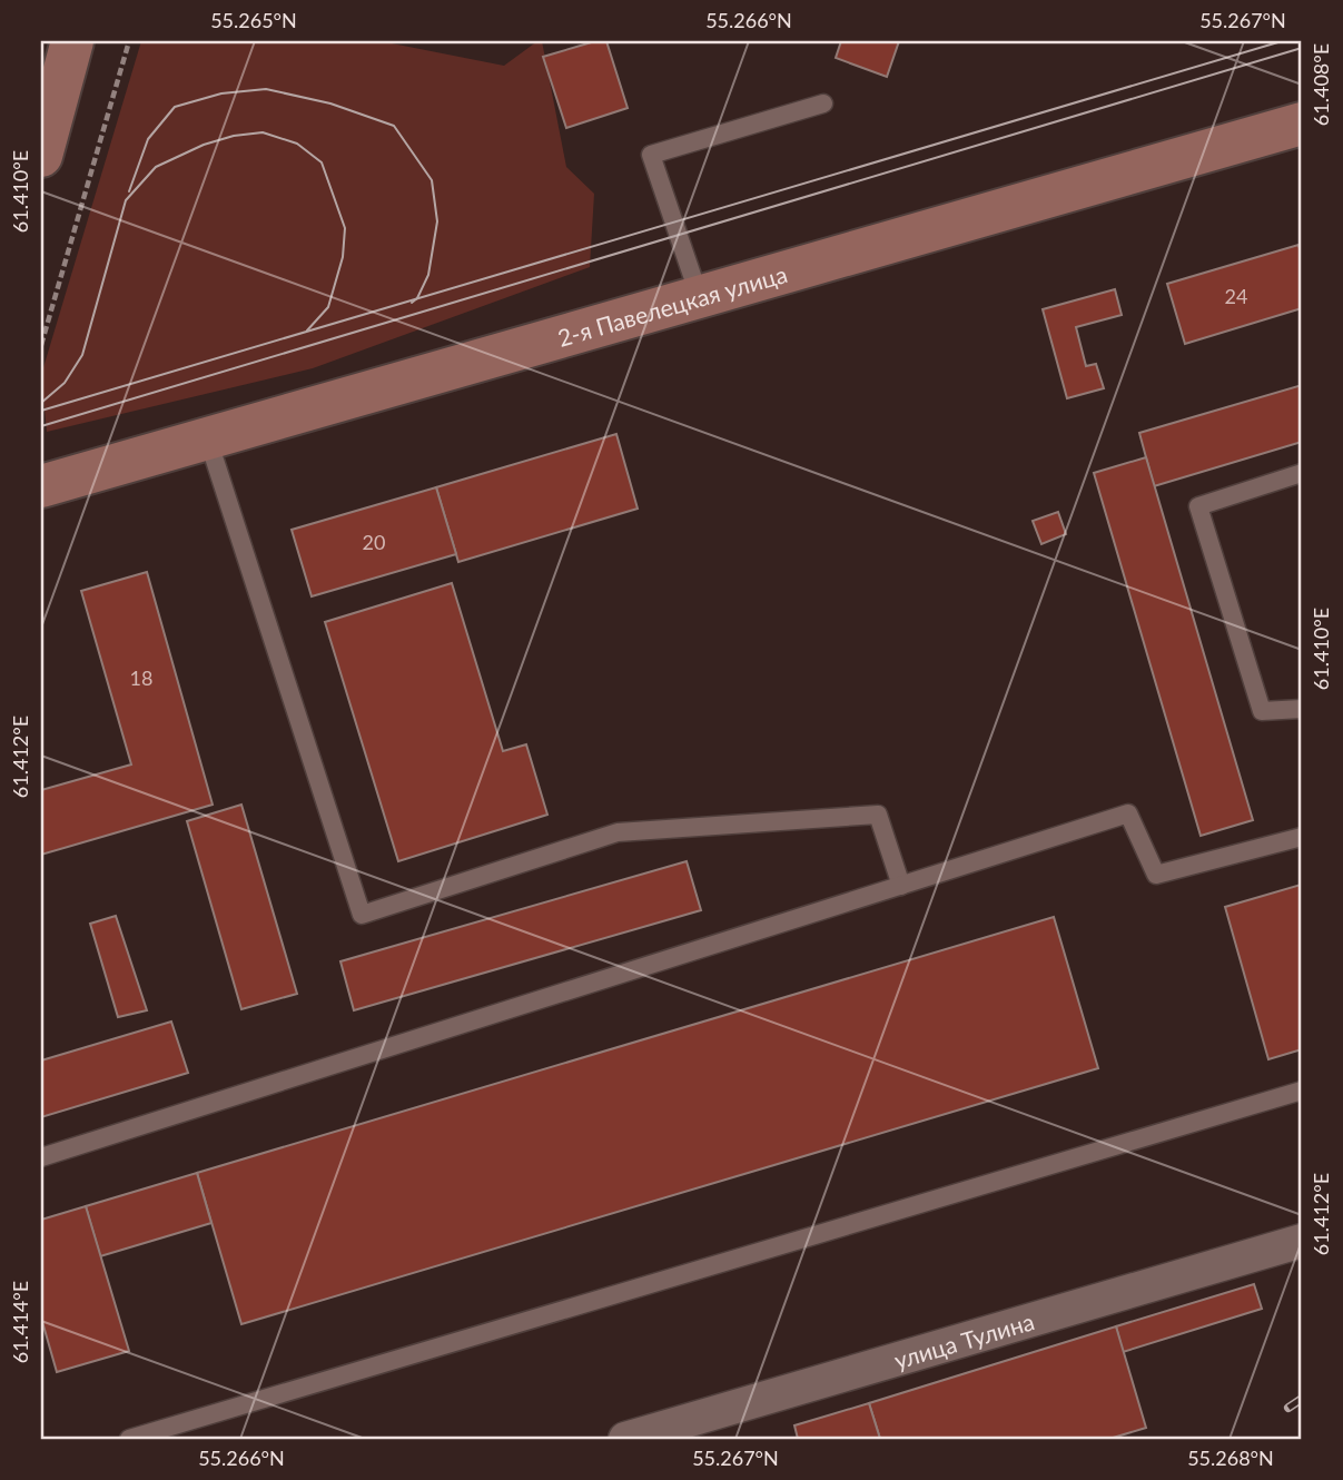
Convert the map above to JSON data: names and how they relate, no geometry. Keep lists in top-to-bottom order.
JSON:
{
  "streets": {
    "main road": ["2-я Павелецкая улица"],
    "street": ["улица Тулина"]
  },
  "house_numbers": ["24", "20", "18"],
  "coordinates": [
    "55.265°N",
    "55.266°N",
    "55.267°N",
    "61.408°E",
    "61.410°E",
    "61.412°E",
    "61.414°E",
    "55.268°N"
  ]
}
